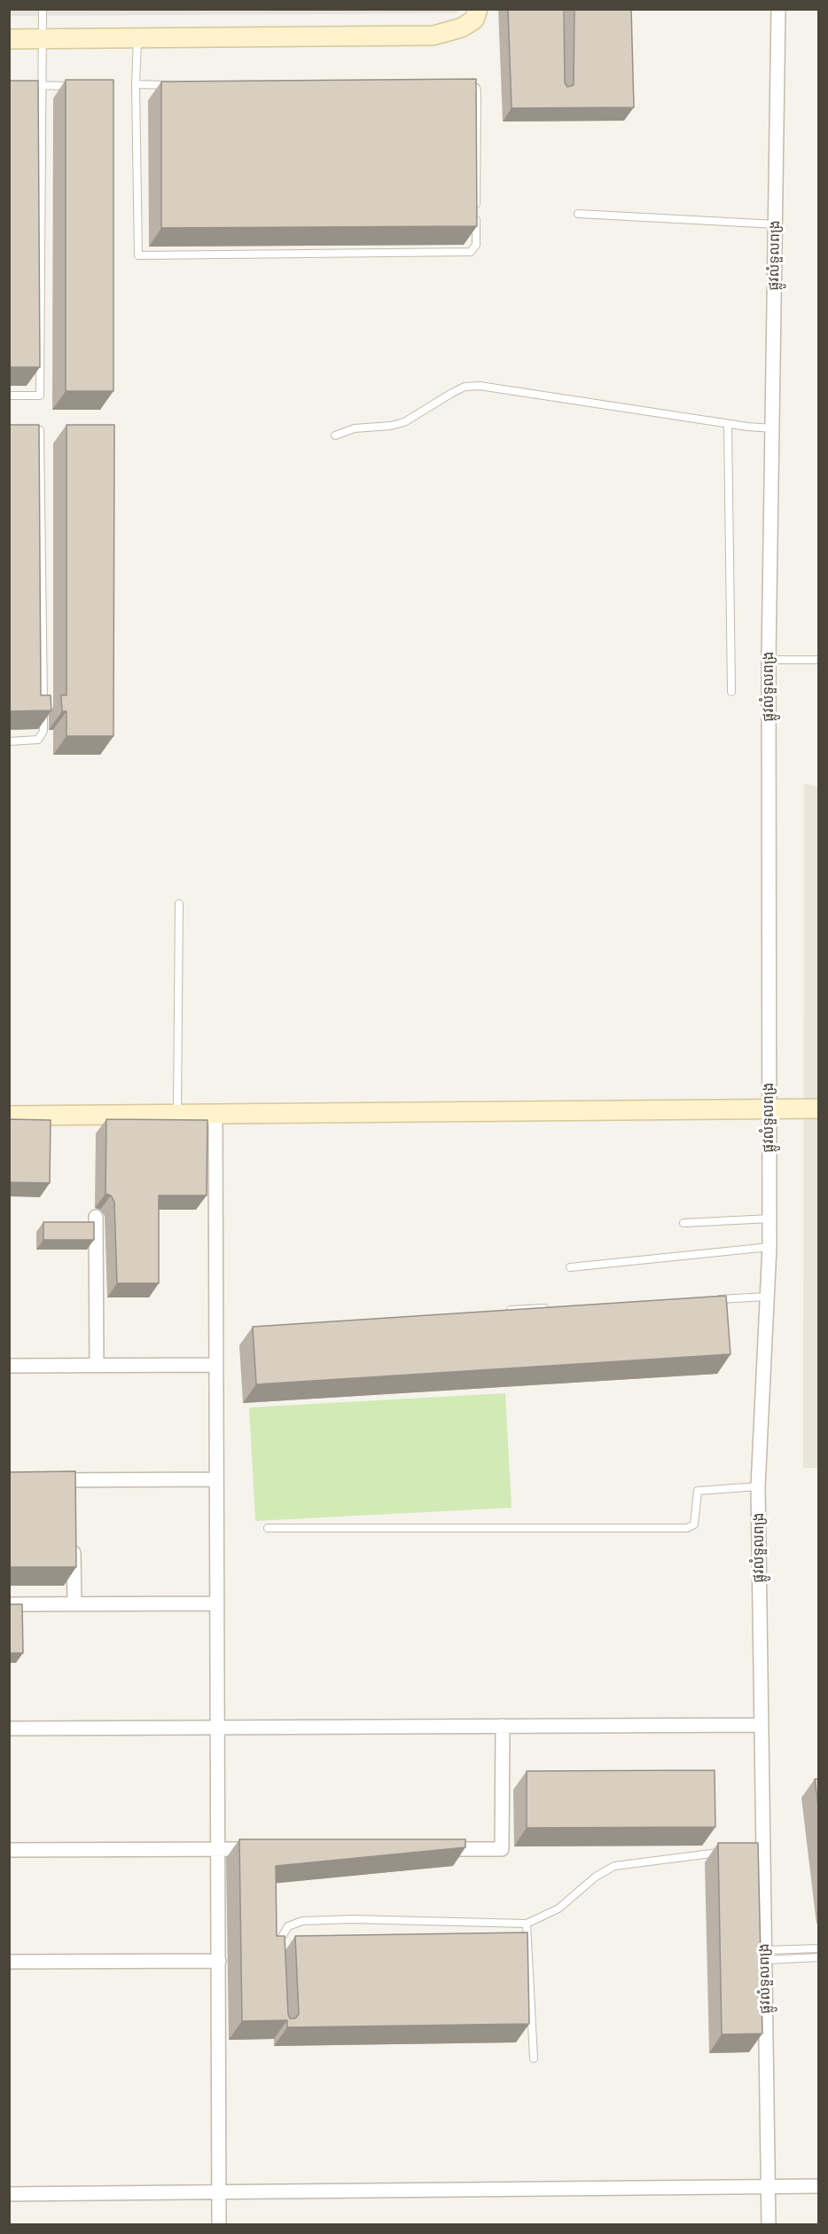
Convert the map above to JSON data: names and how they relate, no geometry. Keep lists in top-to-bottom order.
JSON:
{
  "streets": {
    "street": ["ផ្លូវលំទួលពង្រ"]
  }
}
